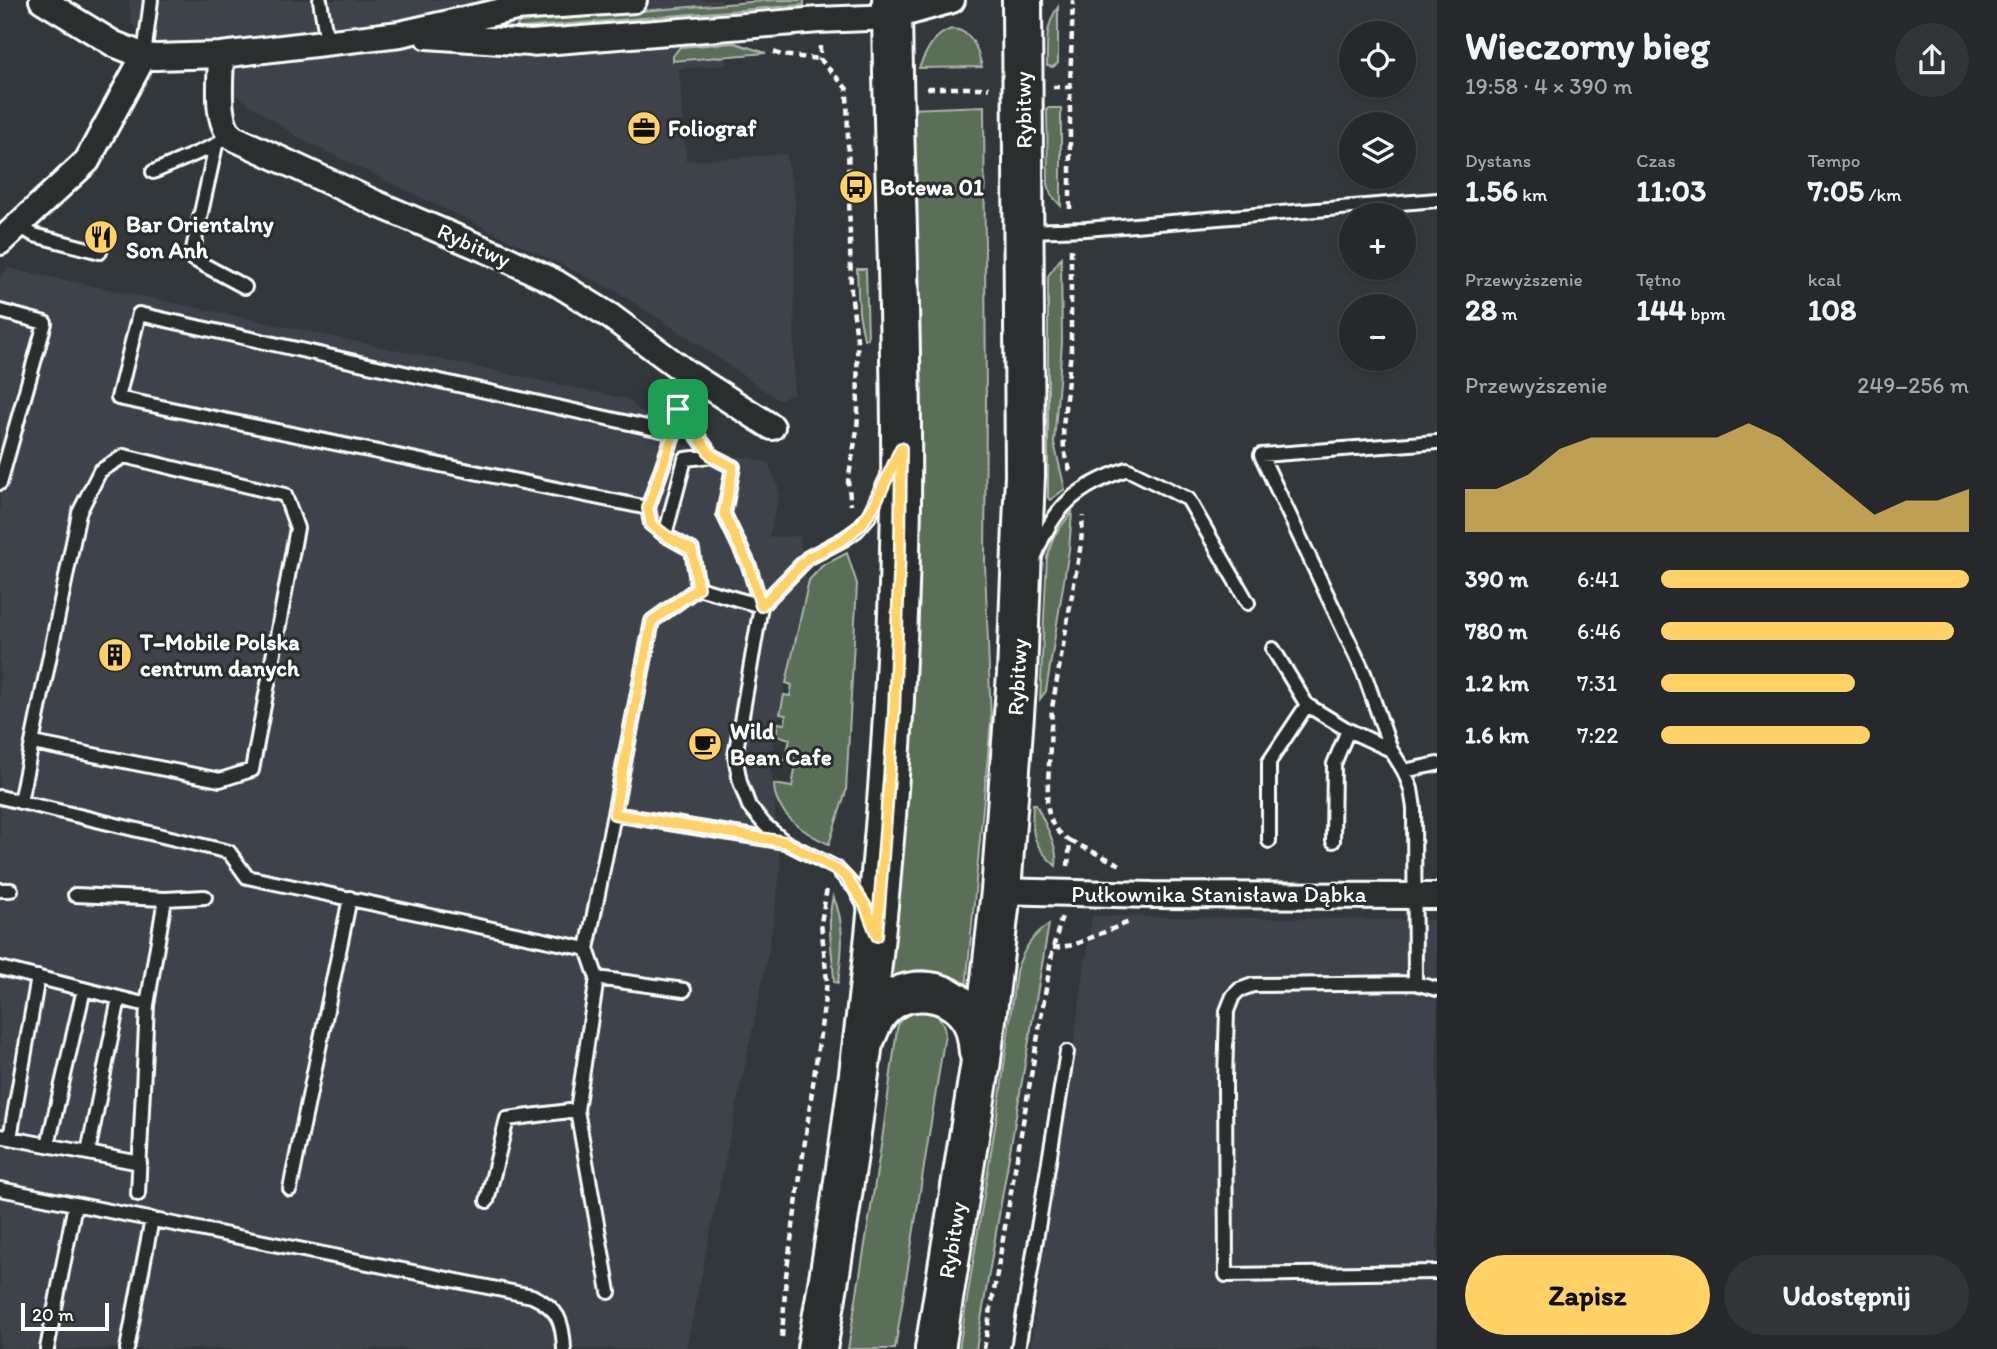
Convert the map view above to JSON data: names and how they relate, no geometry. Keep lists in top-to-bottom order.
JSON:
{
  "streets": {
    "main road": ["Rybitwy"],
    "street": ["Pułkownika Stanisława Dąbka"]
  },
  "crossings": [
    ["Rybitwy", "Pułkownika Stanisława Dąbka"]
  ],
  "places": {
    "office": ["Foliograf"],
    "bus stop": ["Botewa 01"],
    "restaurant": ["Bar Orientalny Son Anh"],
    "building": ["T‑Mobile Polska centrum danych"],
    "cafe": ["Wild Bean Cafe"]
  },
  "scale_bar": "20 m",
  "page": {
    "heading": ["Wieczorny bieg", "19:58 · 4 × 390 m"],
    "map_buttons": ["+", "−"],
    "stats": [
      ["Dystans", "1.56 km"],
      ["Czas", "11:03"],
      ["Tempo", "7:05 /km"],
      ["Przewyższenie", "28 m"],
      ["Tętno", "144 bpm"],
      ["kcal", "108"]
    ],
    "chart": ["Przewyższenie", "249–256 m"],
    "list": [
      {
        "name": "390 m",
        "note": "6:41"
      },
      {
        "name": "780 m",
        "note": "6:46"
      },
      {
        "name": "1.2 km",
        "note": "7:31"
      },
      {
        "name": "1.6 km",
        "note": "7:22"
      }
    ],
    "buttons": ["Zapisz", "Udostępnij"],
    "scale": "20 m"
  }
}
